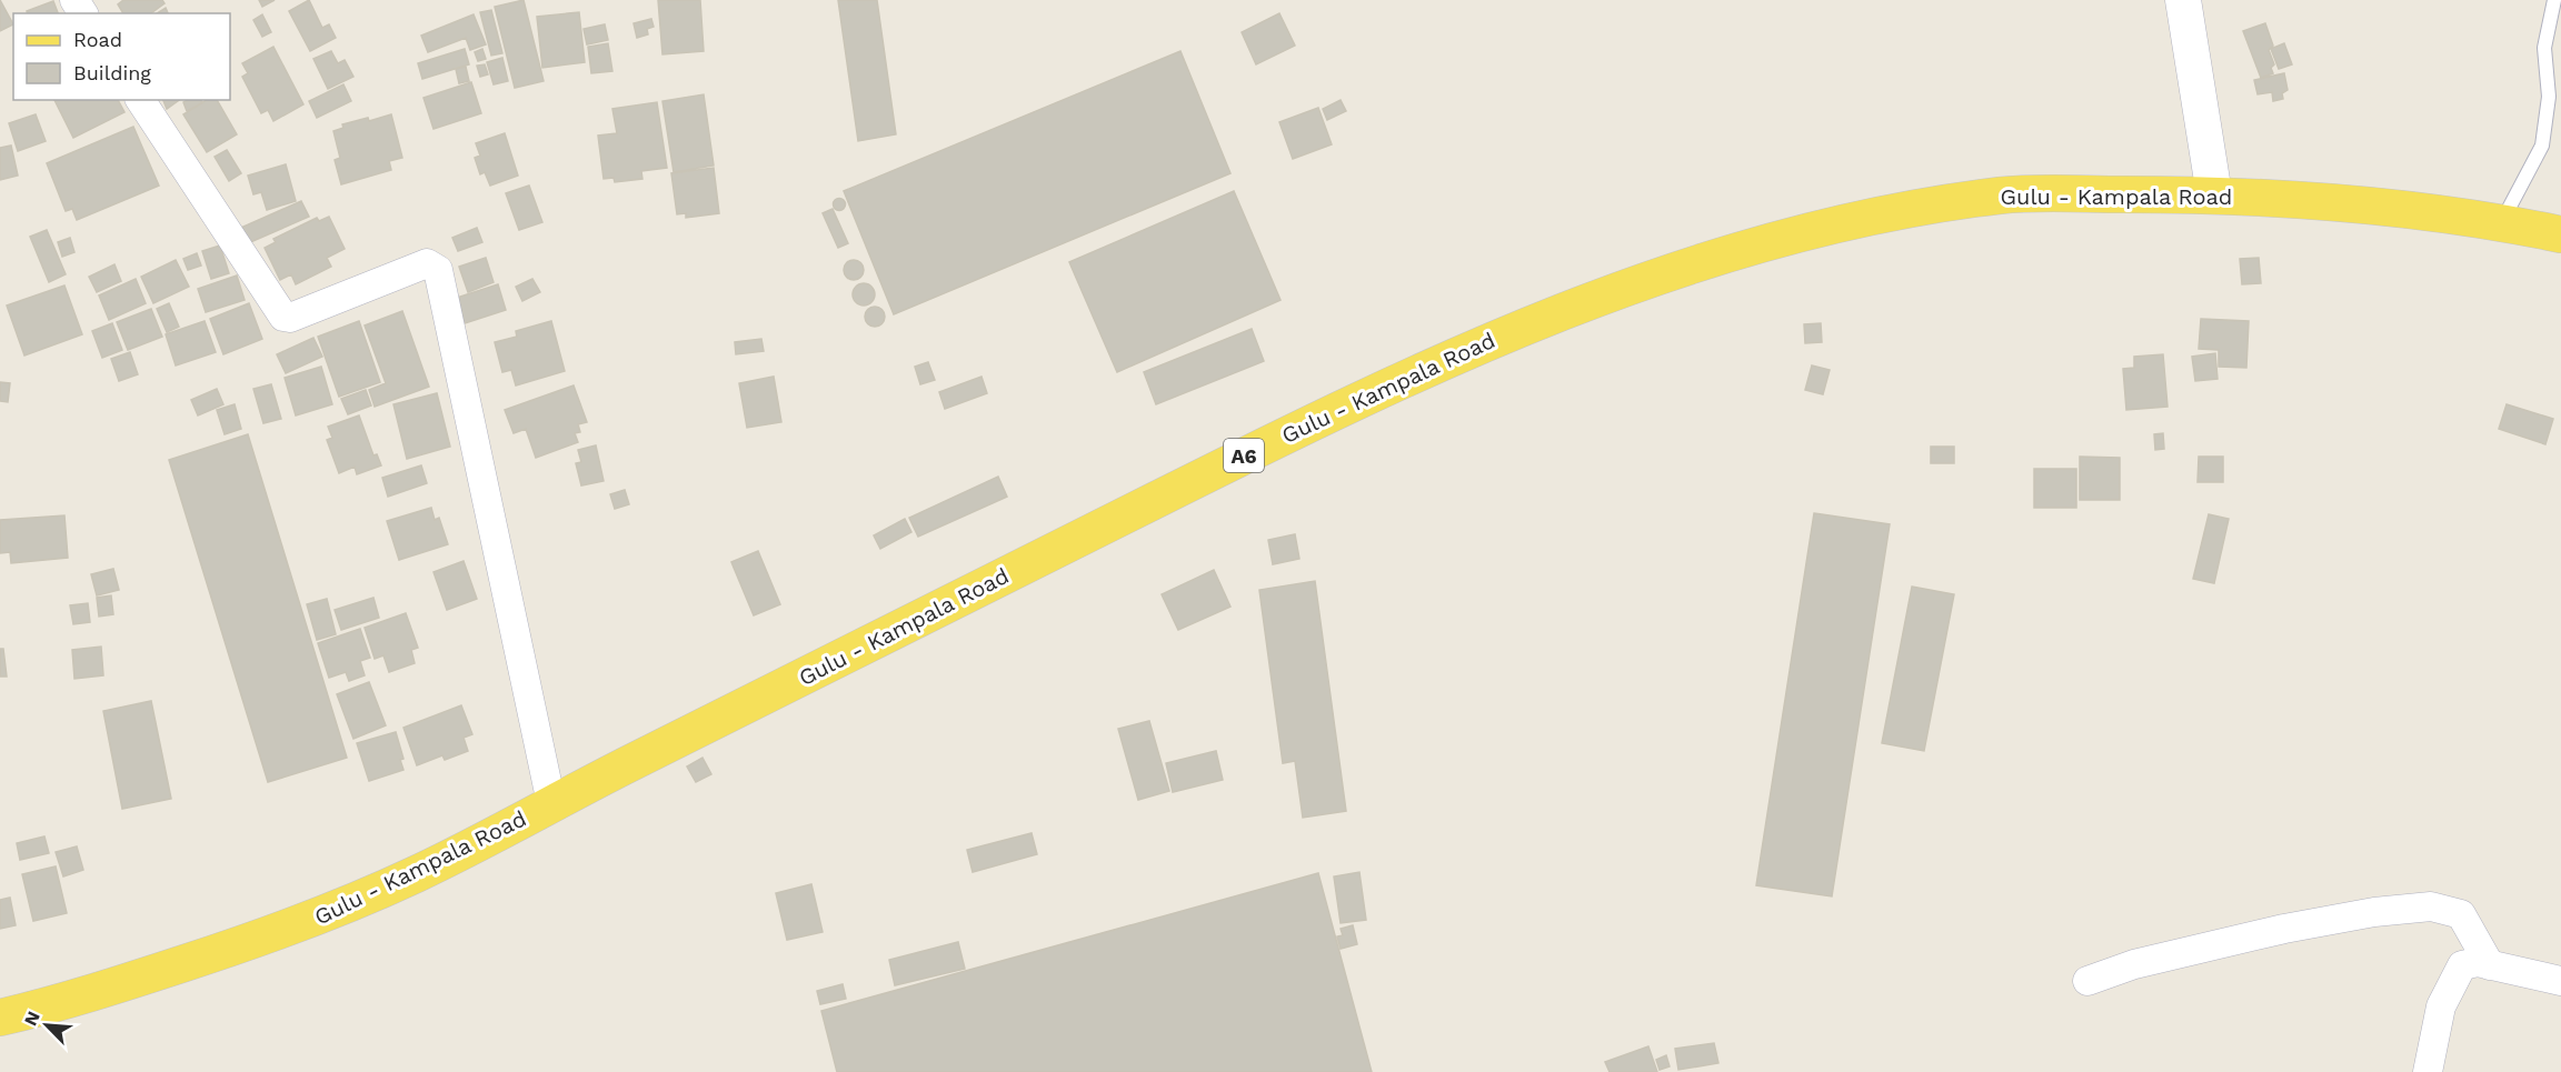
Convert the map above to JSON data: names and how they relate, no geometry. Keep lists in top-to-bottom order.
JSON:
{
  "streets": {
    "main road": ["Gulu - Kampala Road", "A6"]
  },
  "legend": ["Road", "Building"],
  "north": "top left"
}
